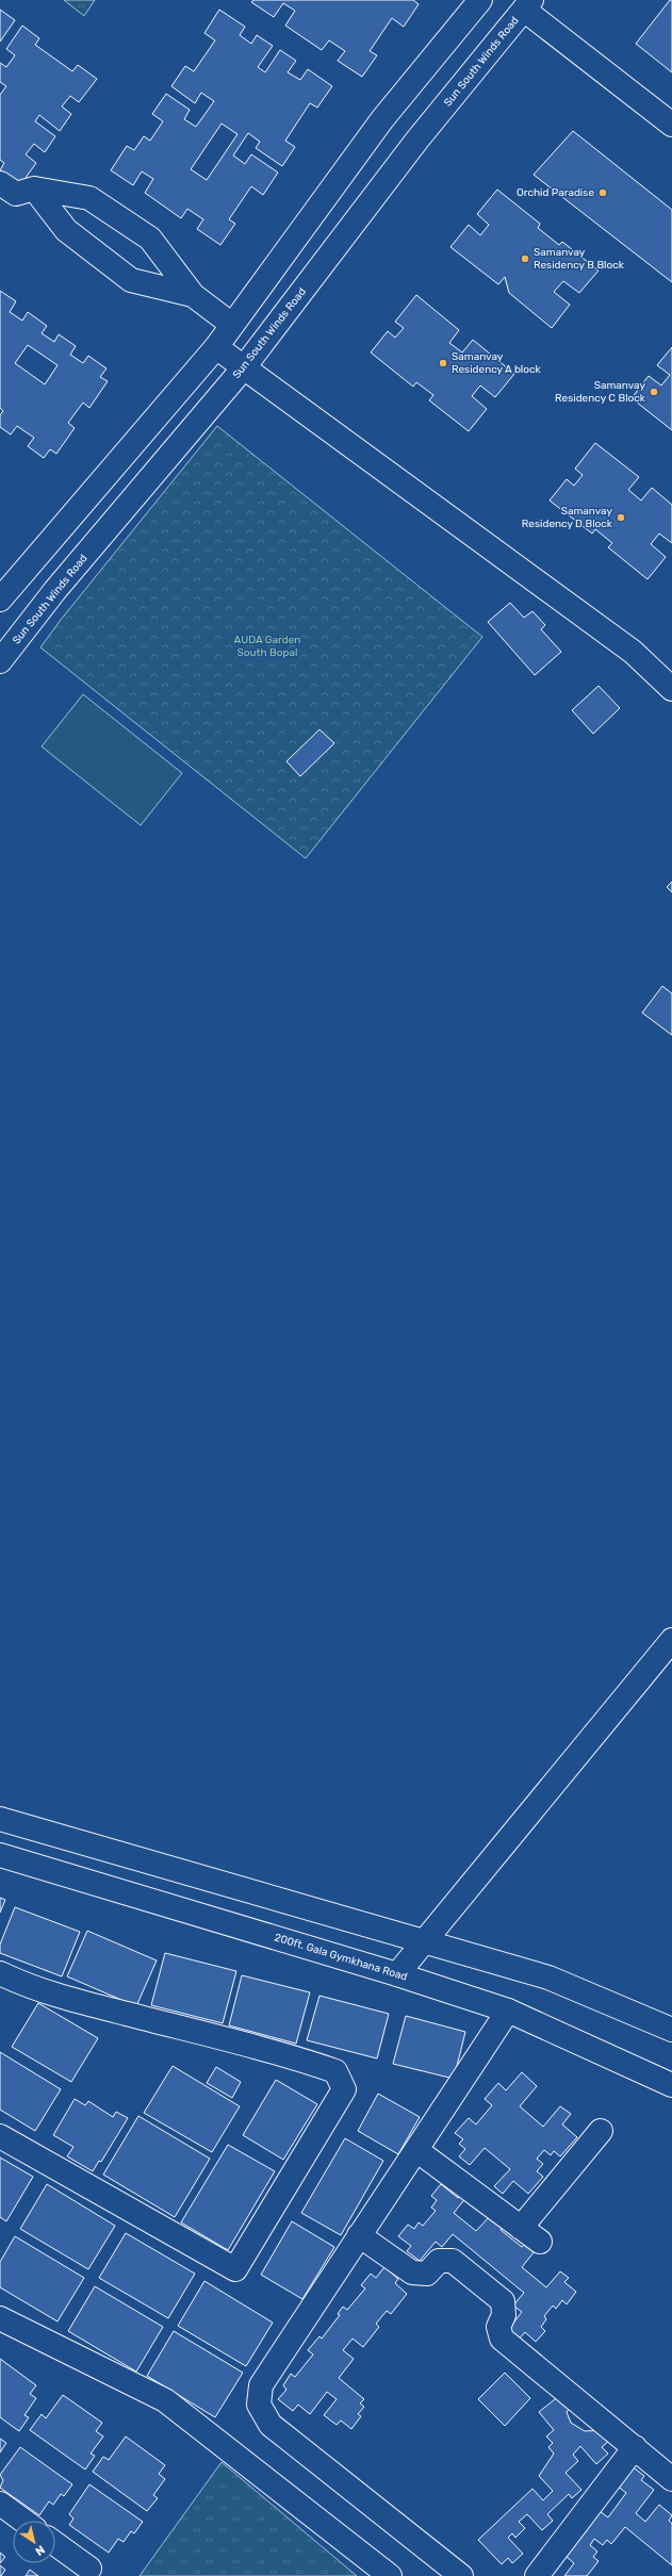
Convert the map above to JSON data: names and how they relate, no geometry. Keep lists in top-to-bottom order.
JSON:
{
  "streets": {
    "street": ["Sun South Winds Road", "200ft. Gala Gymkhana Road"]
  },
  "parks": ["AUDA Garden South Bopal"],
  "places": [
    "Orchid Paradise",
    "Samanvay Residency B Block",
    "Samanvay Residency A block",
    "Samanvay Residency C Block",
    "Samanvay Residency D Block"
  ],
  "north": "bottom right"
}
